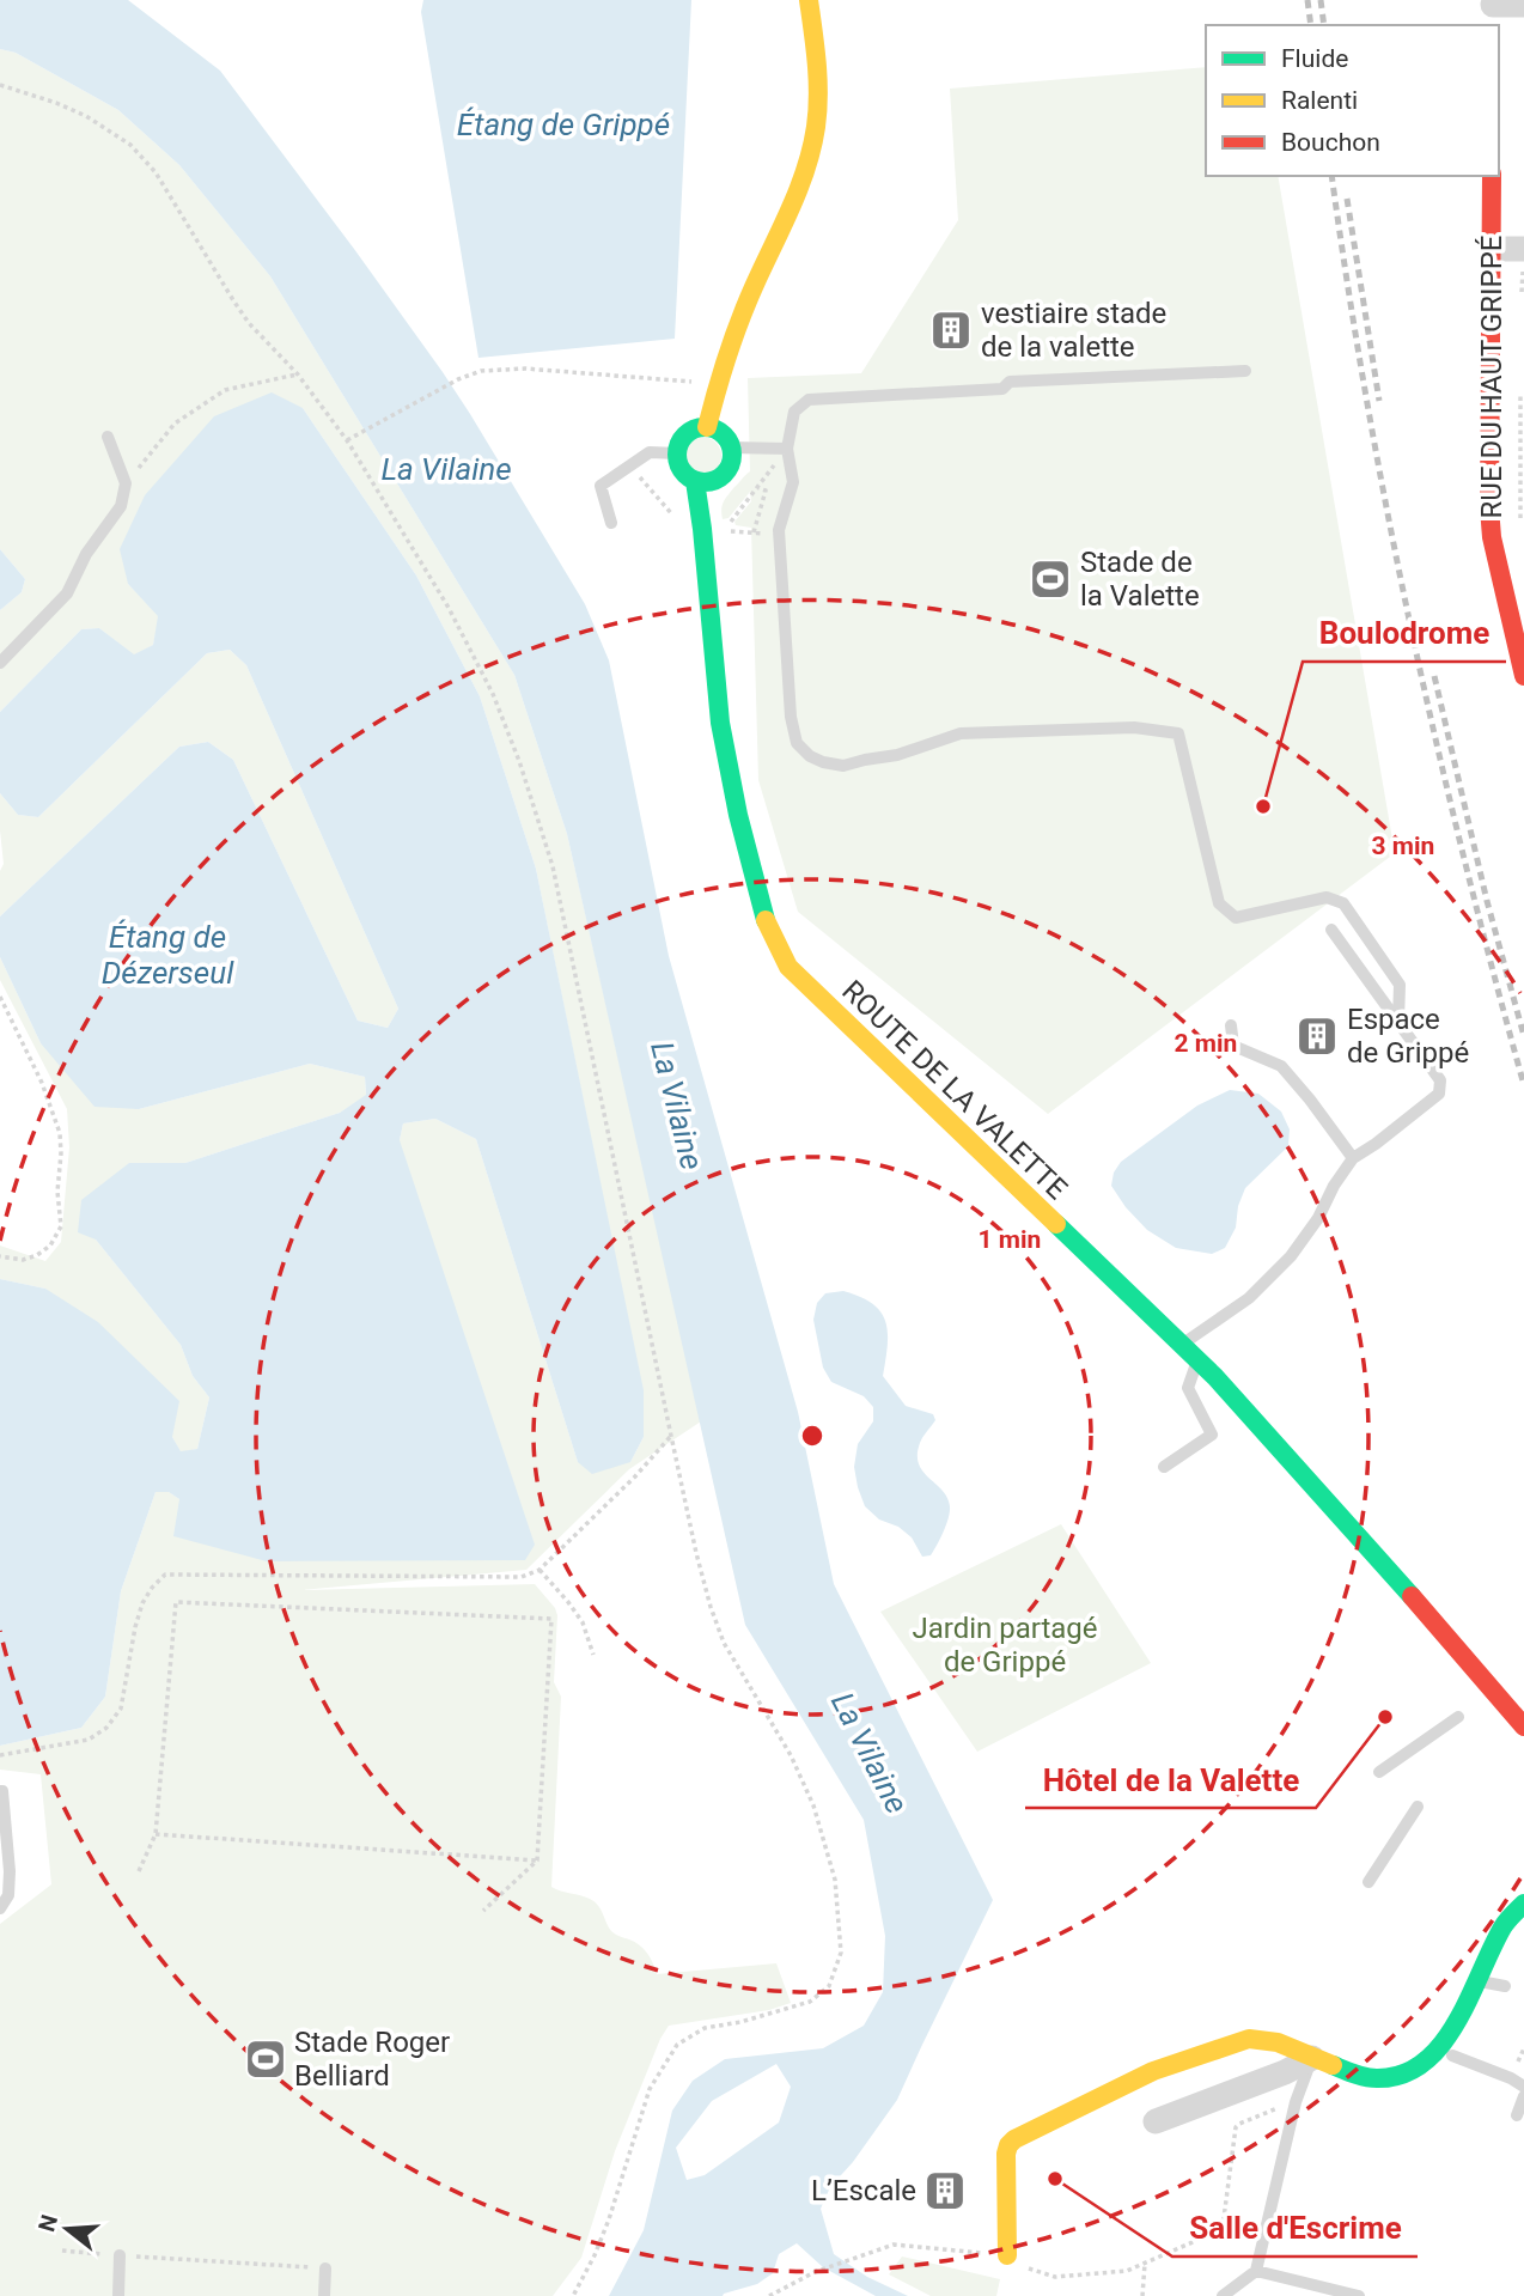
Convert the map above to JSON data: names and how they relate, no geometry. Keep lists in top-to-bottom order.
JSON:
{
  "streets": {
    "street": ["RUE DU HAUT GRIPPÉ", "ROUTE DE LA VALETTE"]
  },
  "water": ["Étang de Grippé", "La Vilaine", "Étang de Dézerseul"],
  "parks": ["Jardin partagé de Grippé"],
  "places": {
    "building": ["vestiaire stade de la valette", "Espace de Grippé", "L’Escale"],
    "sports": ["Stade de la Valette", "Stade Roger Belliard"],
    "other": ["Boulodrome", "Hôtel de la Valette", "Salle d'Escrime"]
  },
  "legend": ["Fluide", "Ralenti", "Bouchon"],
  "north": "left",
  "rings": ["3 min", "2 min", "1 min"]
}
